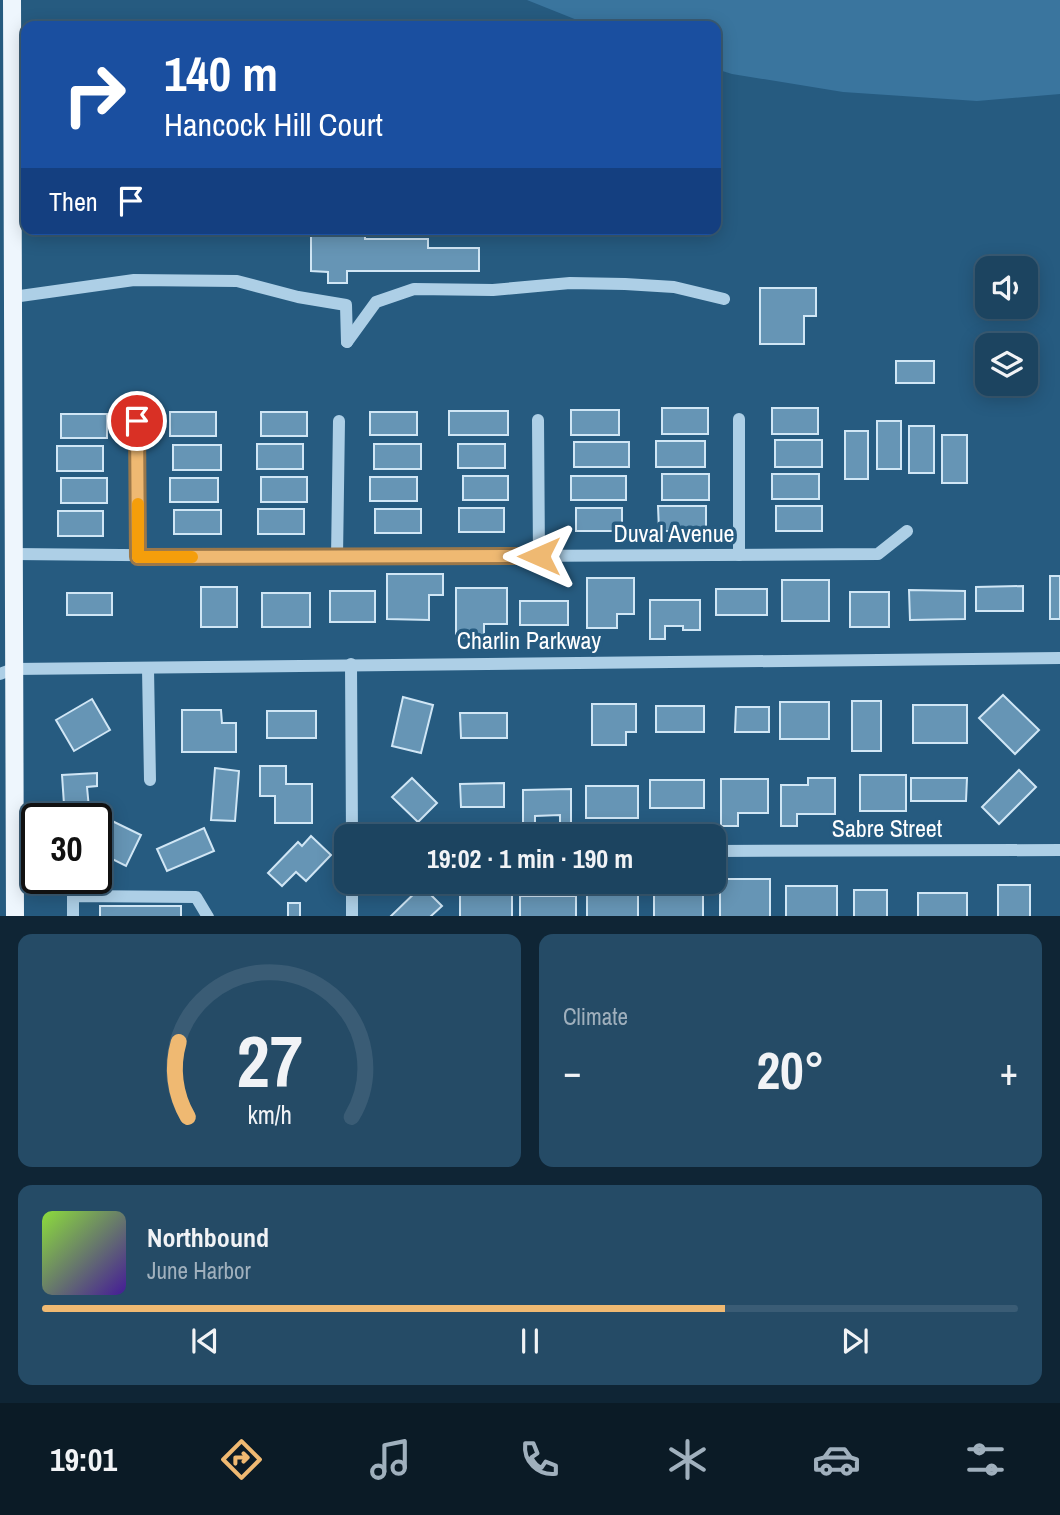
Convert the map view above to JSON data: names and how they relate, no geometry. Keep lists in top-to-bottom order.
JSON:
{
  "streets": {
    "street": ["Duval Avenue", "Charlin Parkway", "Sabre Street"]
  },
  "page": {
    "turn": ["140 m", "Hancock Hill Court"],
    "then": "Then",
    "limit": "30",
    "trip": "19:02 · 1 min · 190 m",
    "tile": "Climate",
    "heat": ["−", "20°", "+"],
    "song": ["Northbound", "June Harbor"],
    "tabs": "19:01",
    "gauge": ["27", "km/h"]
  }
}
